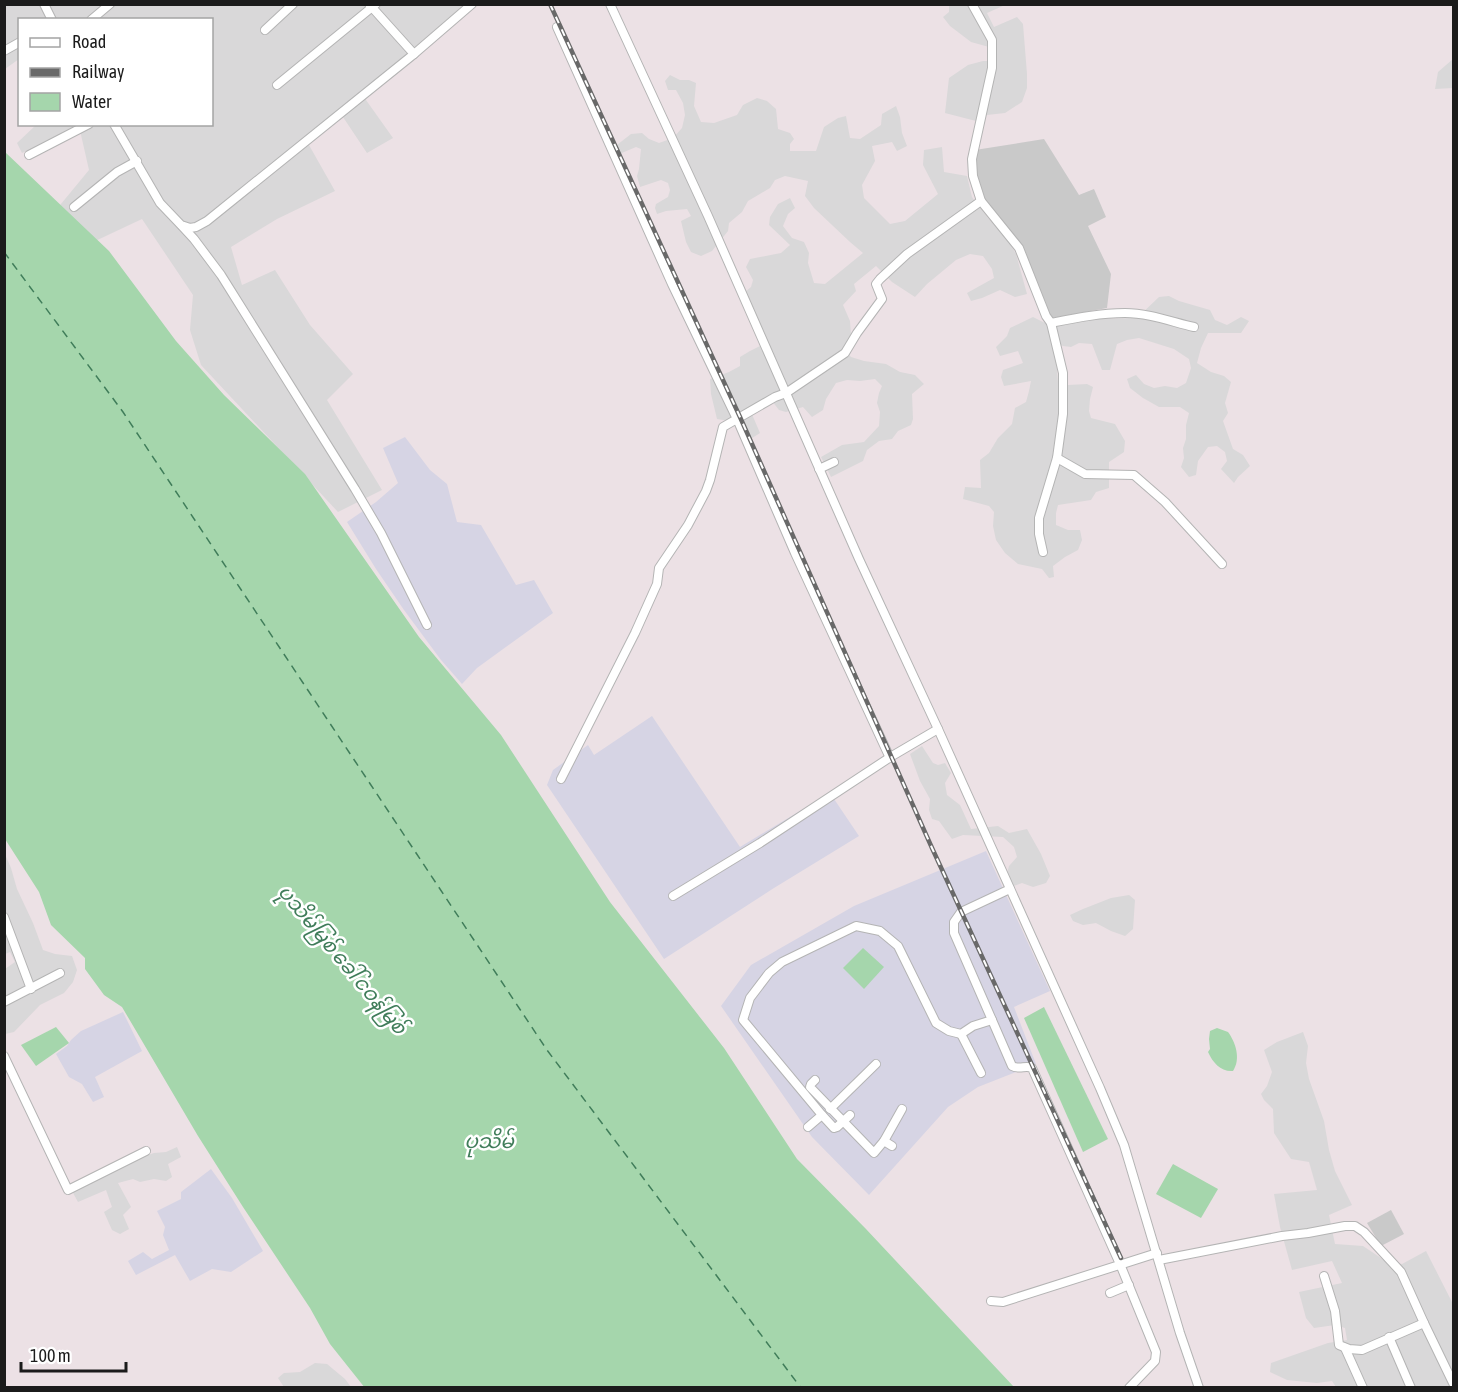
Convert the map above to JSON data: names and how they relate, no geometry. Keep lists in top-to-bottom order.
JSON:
{
  "water": ["ပုသိမ်မြစ် ခေါ် ငဝန်မြစ်", "ပုသိမ်"],
  "legend": ["Road", "Railway", "Water"],
  "scale_bar": "100 m"
}
